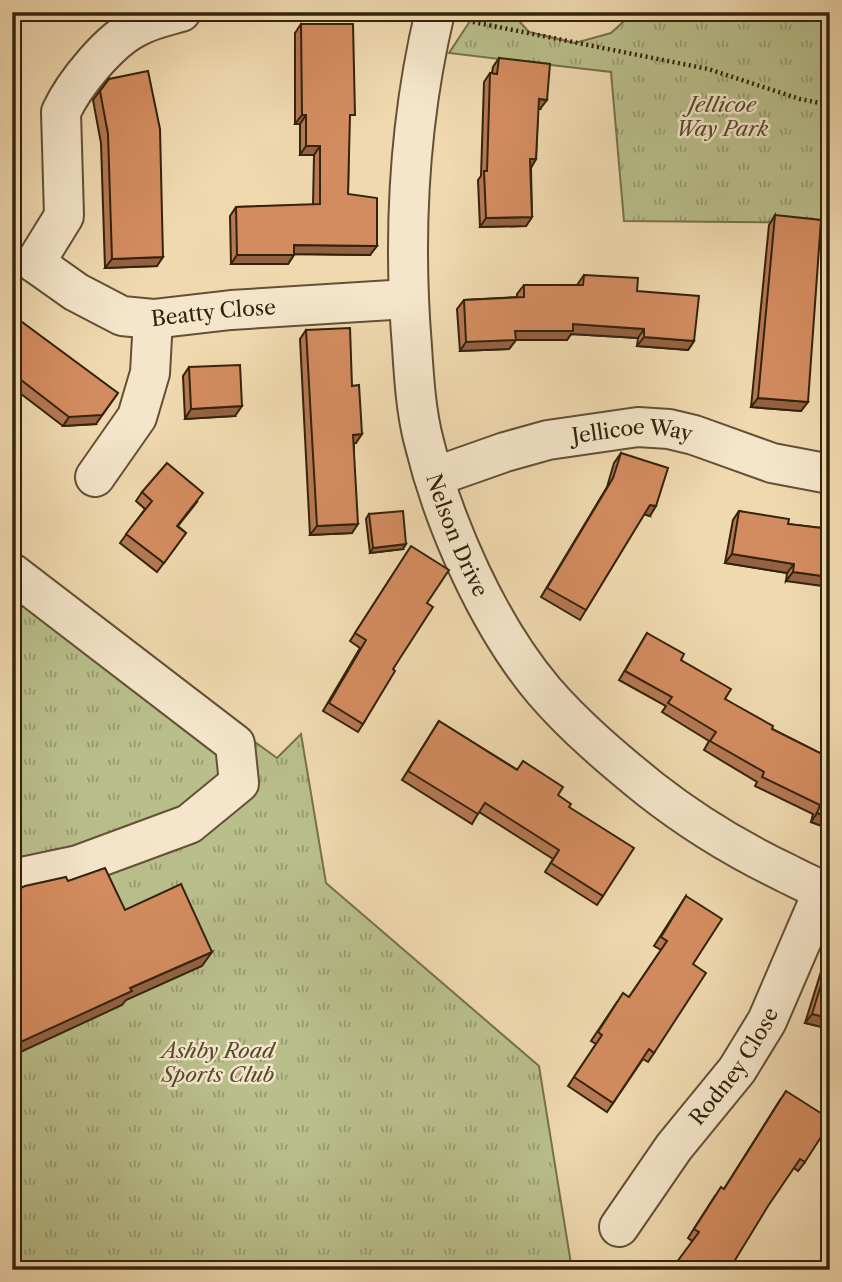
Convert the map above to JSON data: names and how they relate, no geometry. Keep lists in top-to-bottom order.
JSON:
{
  "streets": {
    "street": [
      "Beatty Close",
      "Jellicoe Way",
      "Nelson Drive",
      "Rodney Close"
    ]
  },
  "crossings": [
    ["Beatty Close", "Nelson Drive"],
    ["Jellicoe Way", "Nelson Drive"],
    ["Nelson Drive", "Rodney Close"]
  ],
  "parks": ["Jellicoe Way Park", "Ashby Road Sports Club"]
}
